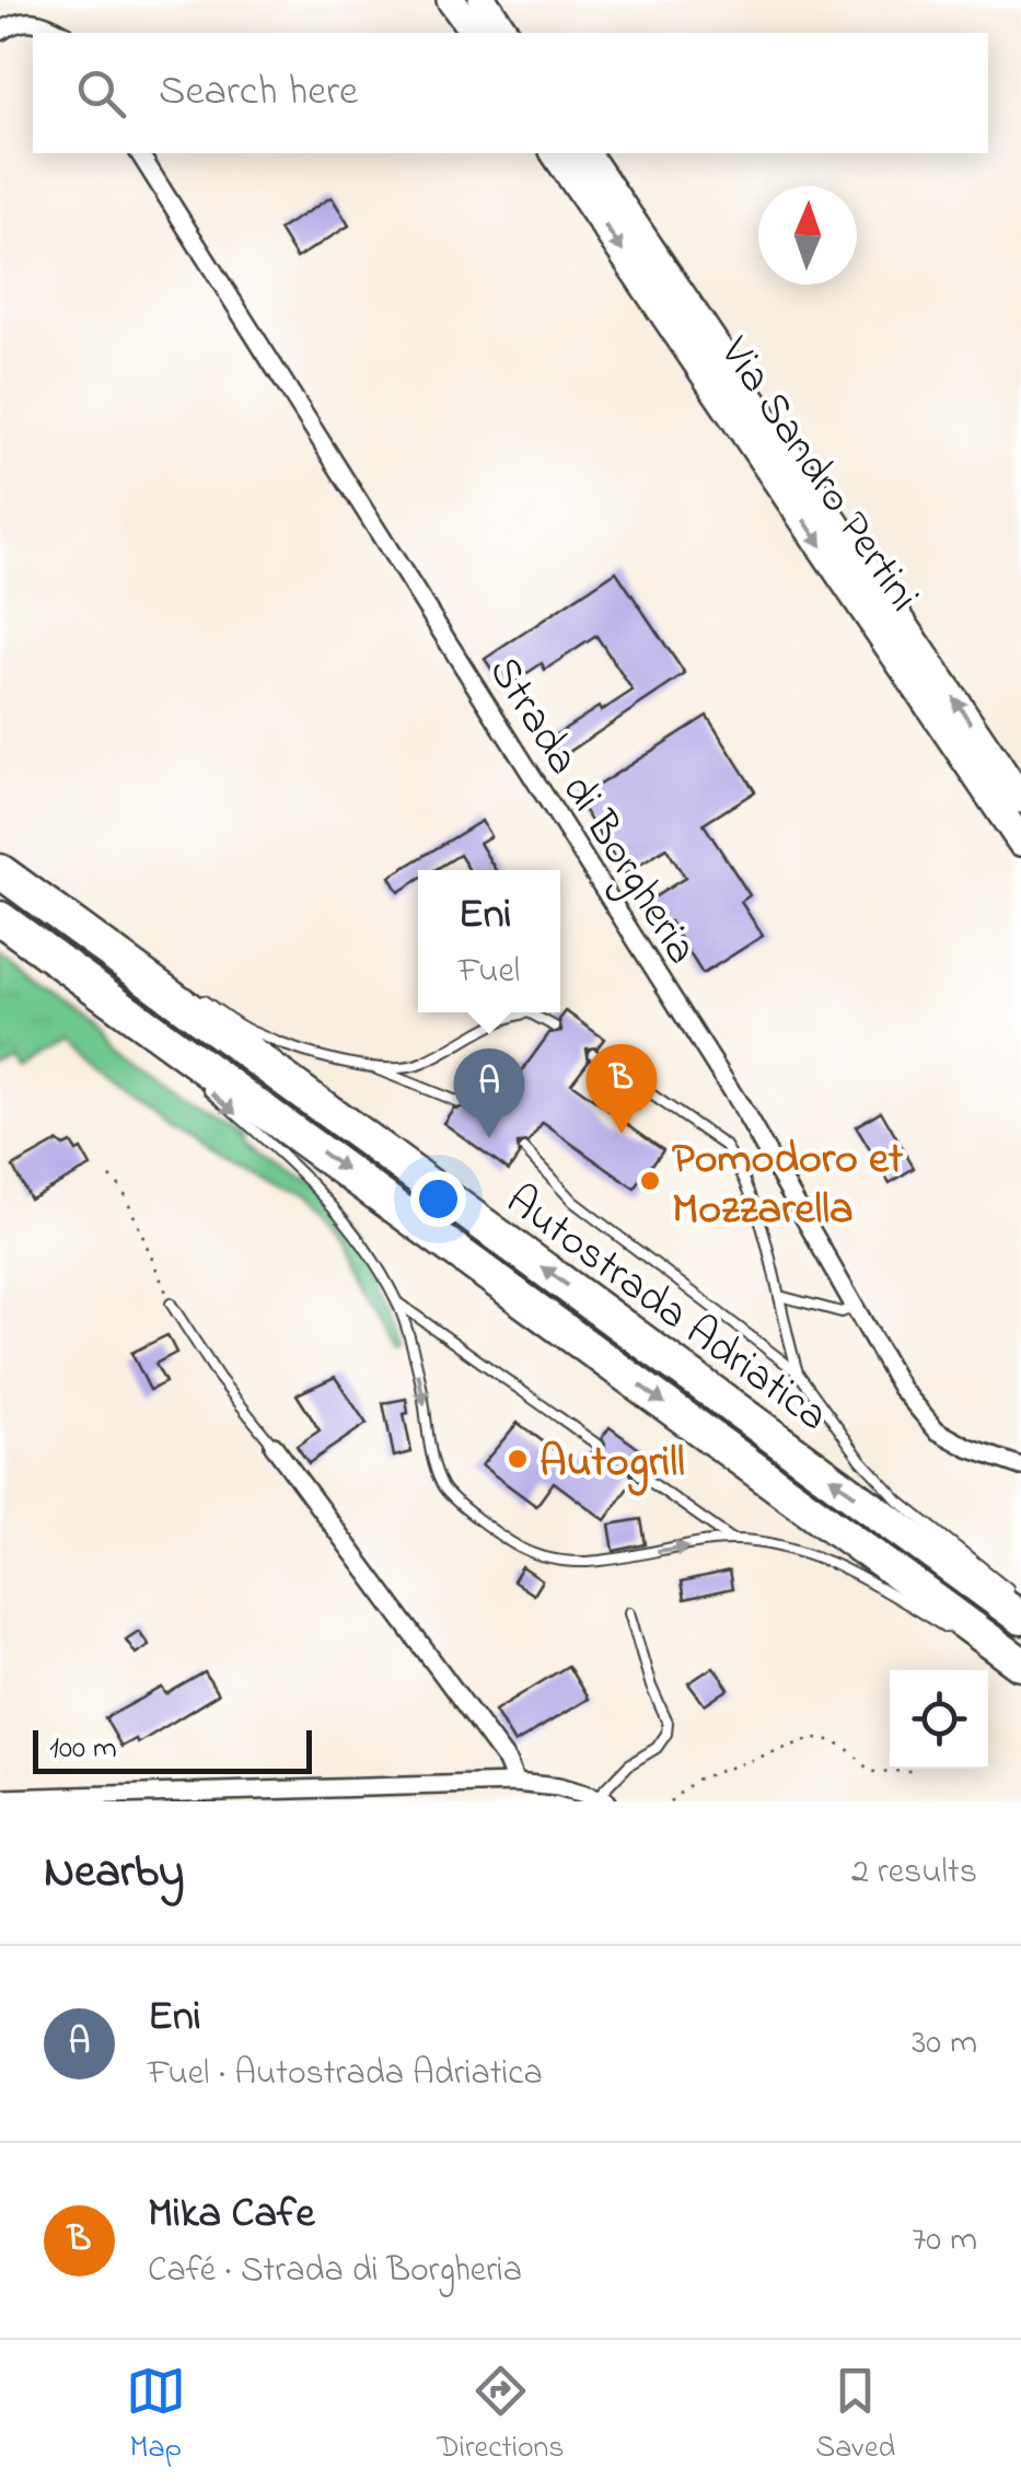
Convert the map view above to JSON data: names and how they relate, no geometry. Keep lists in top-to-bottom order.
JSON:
{
  "streets": {
    "highway": ["Autostrada Adriatica"],
    "main road": ["Via Sandro Pertini"],
    "street": ["Strada di Borgheria"]
  },
  "places": ["Pomodoro et Mozzarella", "Autogrill"],
  "scale_bar": "100 m",
  "north": "top",
  "page": {
    "search": "Search here",
    "popup": ["Eni", "Fuel"],
    "pins": ["B", "A"],
    "scale": "100 m",
    "heading": ["Nearby", "2 results"],
    "list": [
      {
        "mark": "A",
        "name": "Eni",
        "note": "Fuel · Autostrada Adriatica",
        "value": "30 m"
      },
      {
        "mark": "B",
        "name": "Mika Cafe",
        "note": "Café · Strada di Borgheria",
        "value": "70 m"
      }
    ],
    "nav": ["Map", "Directions", "Saved"]
  }
}
